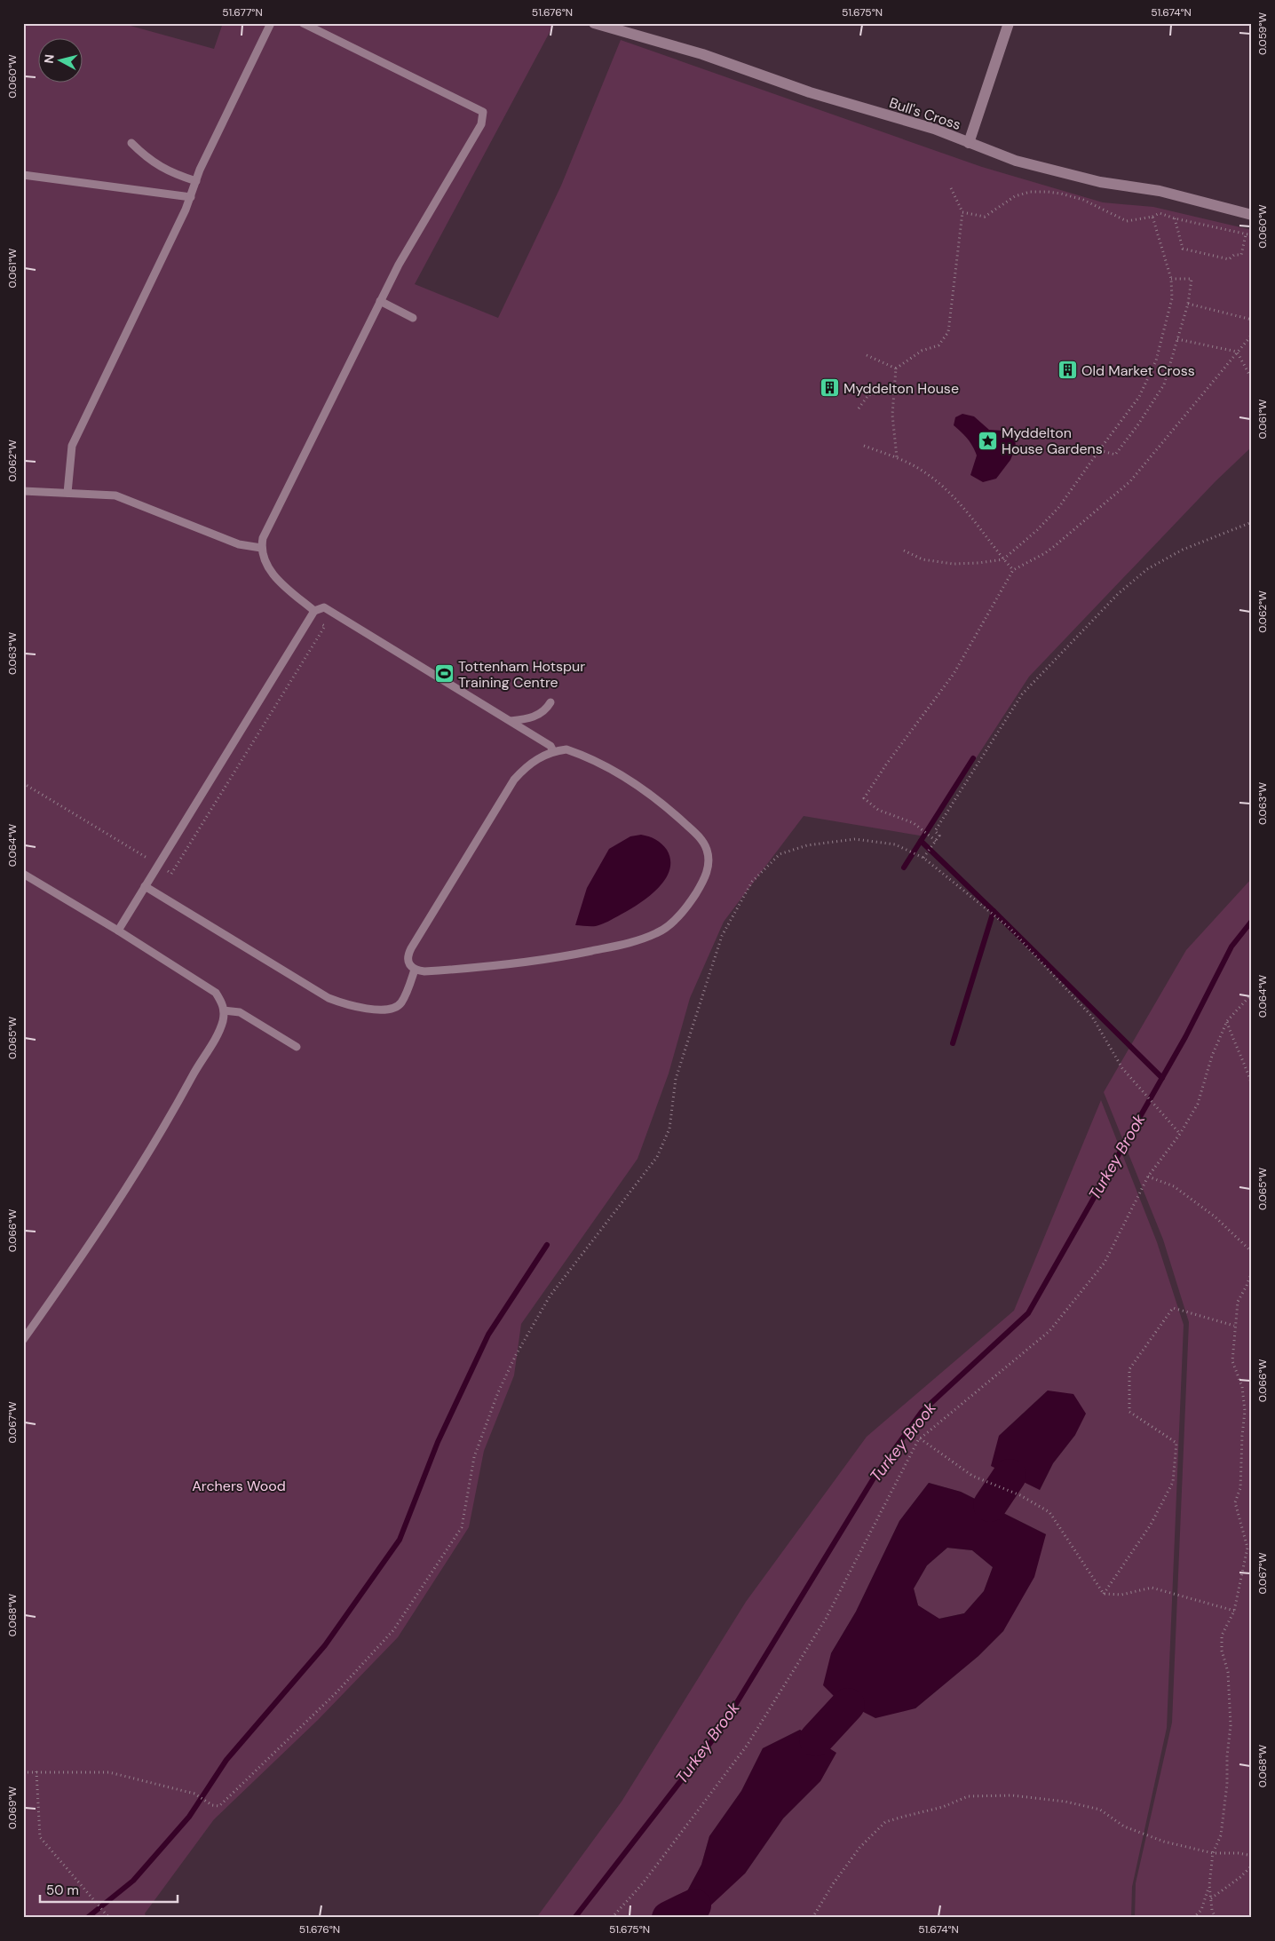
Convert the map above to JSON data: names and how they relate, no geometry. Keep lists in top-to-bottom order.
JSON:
{
  "streets": {
    "street": ["Bull's Cross"]
  },
  "water": ["Turkey Brook"],
  "parks": ["Archers Wood"],
  "places": {
    "building": ["Old Market Cross", "Myddelton House"],
    "place": ["Myddelton House Gardens"],
    "sports": ["Tottenham Hotspur Training Centre"]
  },
  "scale_bar": "50 m",
  "north": "left",
  "coordinates": [
    "51.677°N",
    "51.676°N",
    "51.675°N",
    "51.674°N",
    "0.059°W",
    "0.060°W",
    "0.061°W",
    "0.062°W",
    "0.063°W",
    "0.064°W",
    "0.065°W",
    "0.066°W",
    "0.067°W",
    "0.068°W",
    "0.069°W"
  ]
}
